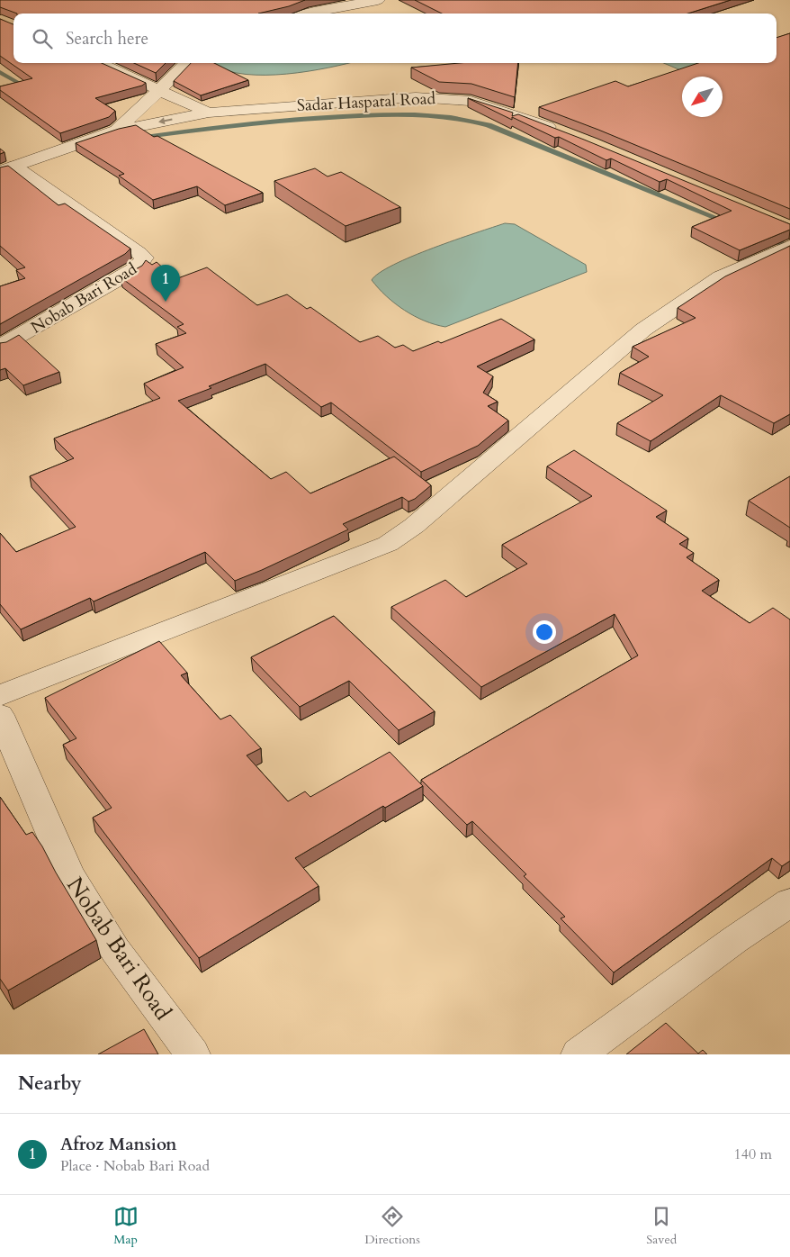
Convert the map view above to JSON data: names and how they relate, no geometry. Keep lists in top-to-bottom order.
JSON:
{
  "streets": {
    "street": ["Sadar Haspatal Road", "Nobab Bari Road"]
  },
  "north": "bottom left",
  "page": {
    "search": "Search here",
    "pins": "1",
    "heading": "Nearby",
    "list": [
      {
        "mark": "1",
        "name": "Afroz Mansion",
        "note": "Place · Nobab Bari Road",
        "value": "140 m"
      }
    ],
    "nav": ["Map", "Directions", "Saved"]
  }
}
